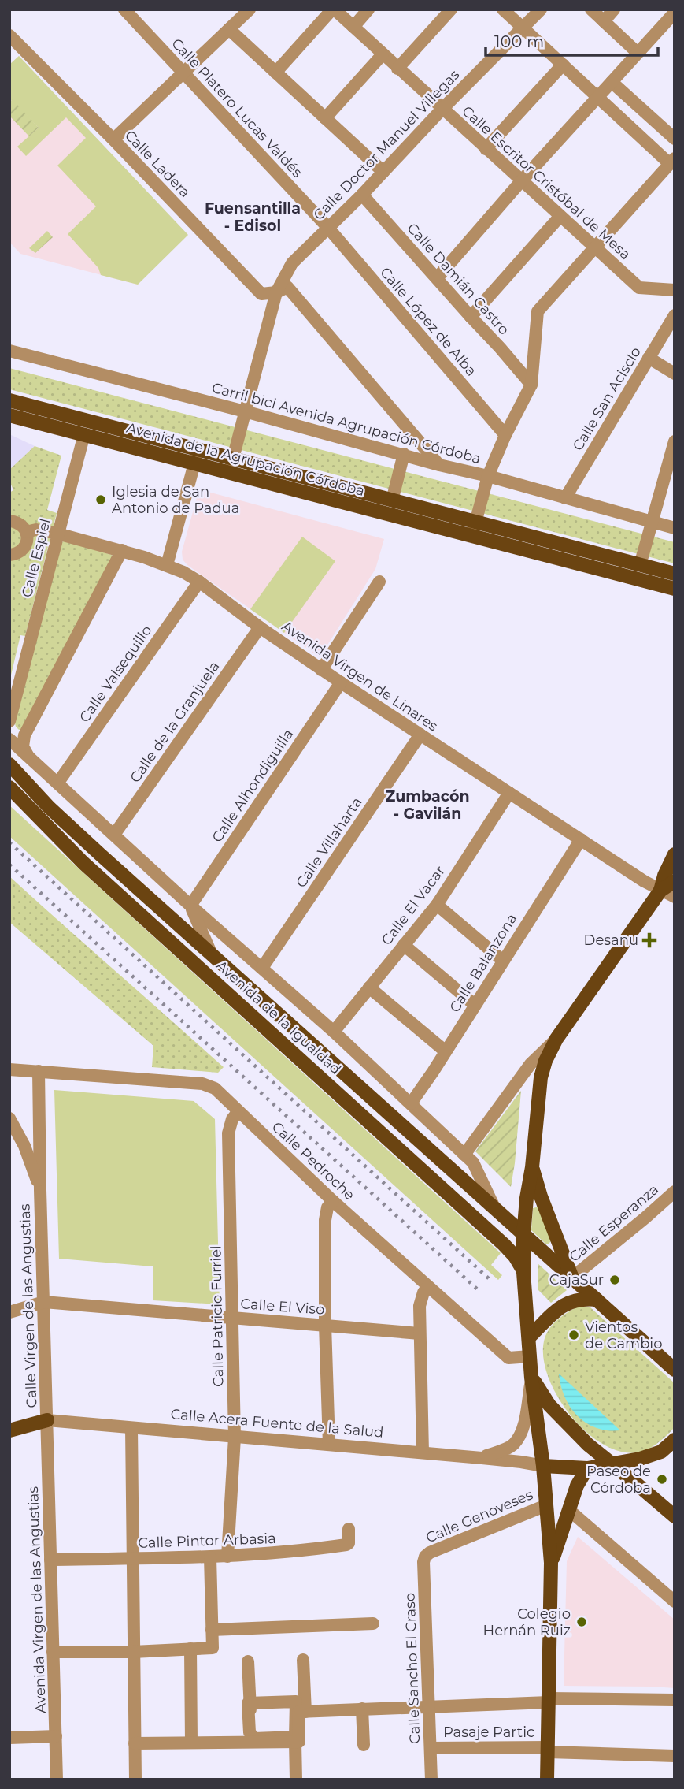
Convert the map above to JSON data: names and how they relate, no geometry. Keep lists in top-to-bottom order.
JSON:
{
  "streets": {
    "main road": ["Avenida de la Agrupación Córdoba", "Avenida de la Igualdad", "Calle Acera Fuente de la Salud"],
    "street": [
      "Calle Platero Lucas Valdés",
      "Calle Doctor Manuel Villegas",
      "Calle Ladera",
      "Calle Escritor Cristóbal de Mesa",
      "Calle Damián Castro",
      "Calle López de Alba",
      "Calle San Acisclo",
      "Carril bici Avenida Agrupación Córdoba",
      "Calle Espiel",
      "Calle Valsequillo",
      "Avenida Virgen de Linares",
      "Calle de la Granjuela",
      "Calle Alhondiguilla",
      "Calle Villaharta",
      "Calle El Vacar",
      "Calle Balanzona",
      "Calle Pedroche",
      "Calle Esperanza",
      "Calle Virgen de las Angustias",
      "Calle El Viso",
      "Calle Patricio Furriel",
      "Calle Genoveses",
      "Calle Pintor Arbasia",
      "Avenida Virgen de las Angustias",
      "Calle Sancho El Craso",
      "Pasaje Partic"
    ]
  },
  "crossings": [
    ["Calle Platero Lucas Valdés", "Calle Doctor Manuel Villegas"],
    ["Calle Platero Lucas Valdés", "Calle López de Alba"],
    ["Calle Doctor Manuel Villegas", "Calle Ladera"],
    ["Calle Doctor Manuel Villegas", "Calle Escritor Cristóbal de Mesa"],
    ["Calle Doctor Manuel Villegas", "Calle Damián Castro"],
    ["Calle Doctor Manuel Villegas", "Calle López de Alba"],
    ["Calle Doctor Manuel Villegas", "Carril bici Avenida Agrupación Córdoba"],
    ["Calle Doctor Manuel Villegas", "Avenida de la Agrupación Córdoba"],
    ["Calle Ladera", "Carril bici Avenida Agrupación Córdoba"],
    ["Calle San Acisclo", "Carril bici Avenida Agrupación Córdoba"],
    ["Avenida de la Agrupación Córdoba", "Calle Espiel"],
    ["Calle Espiel", "Avenida Virgen de Linares"],
    ["Calle Valsequillo", "Avenida Virgen de Linares"],
    ["Calle Valsequillo", "Avenida de la Igualdad"],
    ["Avenida Virgen de Linares", "Calle de la Granjuela"],
    ["Avenida Virgen de Linares", "Calle Alhondiguilla"],
    ["Avenida Virgen de Linares", "Calle Villaharta"],
    ["Avenida Virgen de Linares", "Calle El Vacar"],
    ["Avenida Virgen de Linares", "Calle Balanzona"],
    ["Calle de la Granjuela", "Avenida de la Igualdad"],
    ["Calle Alhondiguilla", "Avenida de la Igualdad"],
    ["Calle Villaharta", "Avenida de la Igualdad"],
    ["Calle El Vacar", "Avenida de la Igualdad"],
    ["Calle Balanzona", "Avenida de la Igualdad"],
    ["Avenida de la Igualdad", "Calle Pedroche"],
    ["Avenida de la Igualdad", "Calle Esperanza"],
    ["Avenida de la Igualdad", "Calle Acera Fuente de la Salud"],
    ["Avenida de la Igualdad", "Calle Genoveses"],
    ["Calle Pedroche", "Calle Virgen de las Angustias"],
    ["Calle Pedroche", "Calle Patricio Furriel"],
    ["Calle Virgen de las Angustias", "Calle El Viso"],
    ["Calle Virgen de las Angustias", "Calle Acera Fuente de la Salud"],
    ["Calle Virgen de las Angustias", "Avenida Virgen de las Angustias"],
    ["Calle El Viso", "Calle Patricio Furriel"],
    ["Calle Patricio Furriel", "Calle Acera Fuente de la Salud"],
    ["Calle Patricio Furriel", "Calle Pintor Arbasia"],
    ["Calle Acera Fuente de la Salud", "Avenida Virgen de las Angustias"],
    ["Calle Genoveses", "Calle Sancho El Craso"],
    ["Calle Pintor Arbasia", "Avenida Virgen de las Angustias"],
    ["Calle Sancho El Craso", "Pasaje Partic"]
  ],
  "districts": ["Fuensantilla - Edisol", "Zumbacón - Gavilán"],
  "places": {
    "other": [
      "Iglesia de San Antonio de Padua",
      "CajaSur",
      "Vientos de Cambio",
      "Paseo de Córdoba",
      "Colegio Hernán Ruiz"
    ],
    "health": ["Desanu"]
  },
  "scale_bar": "100 m"
}
